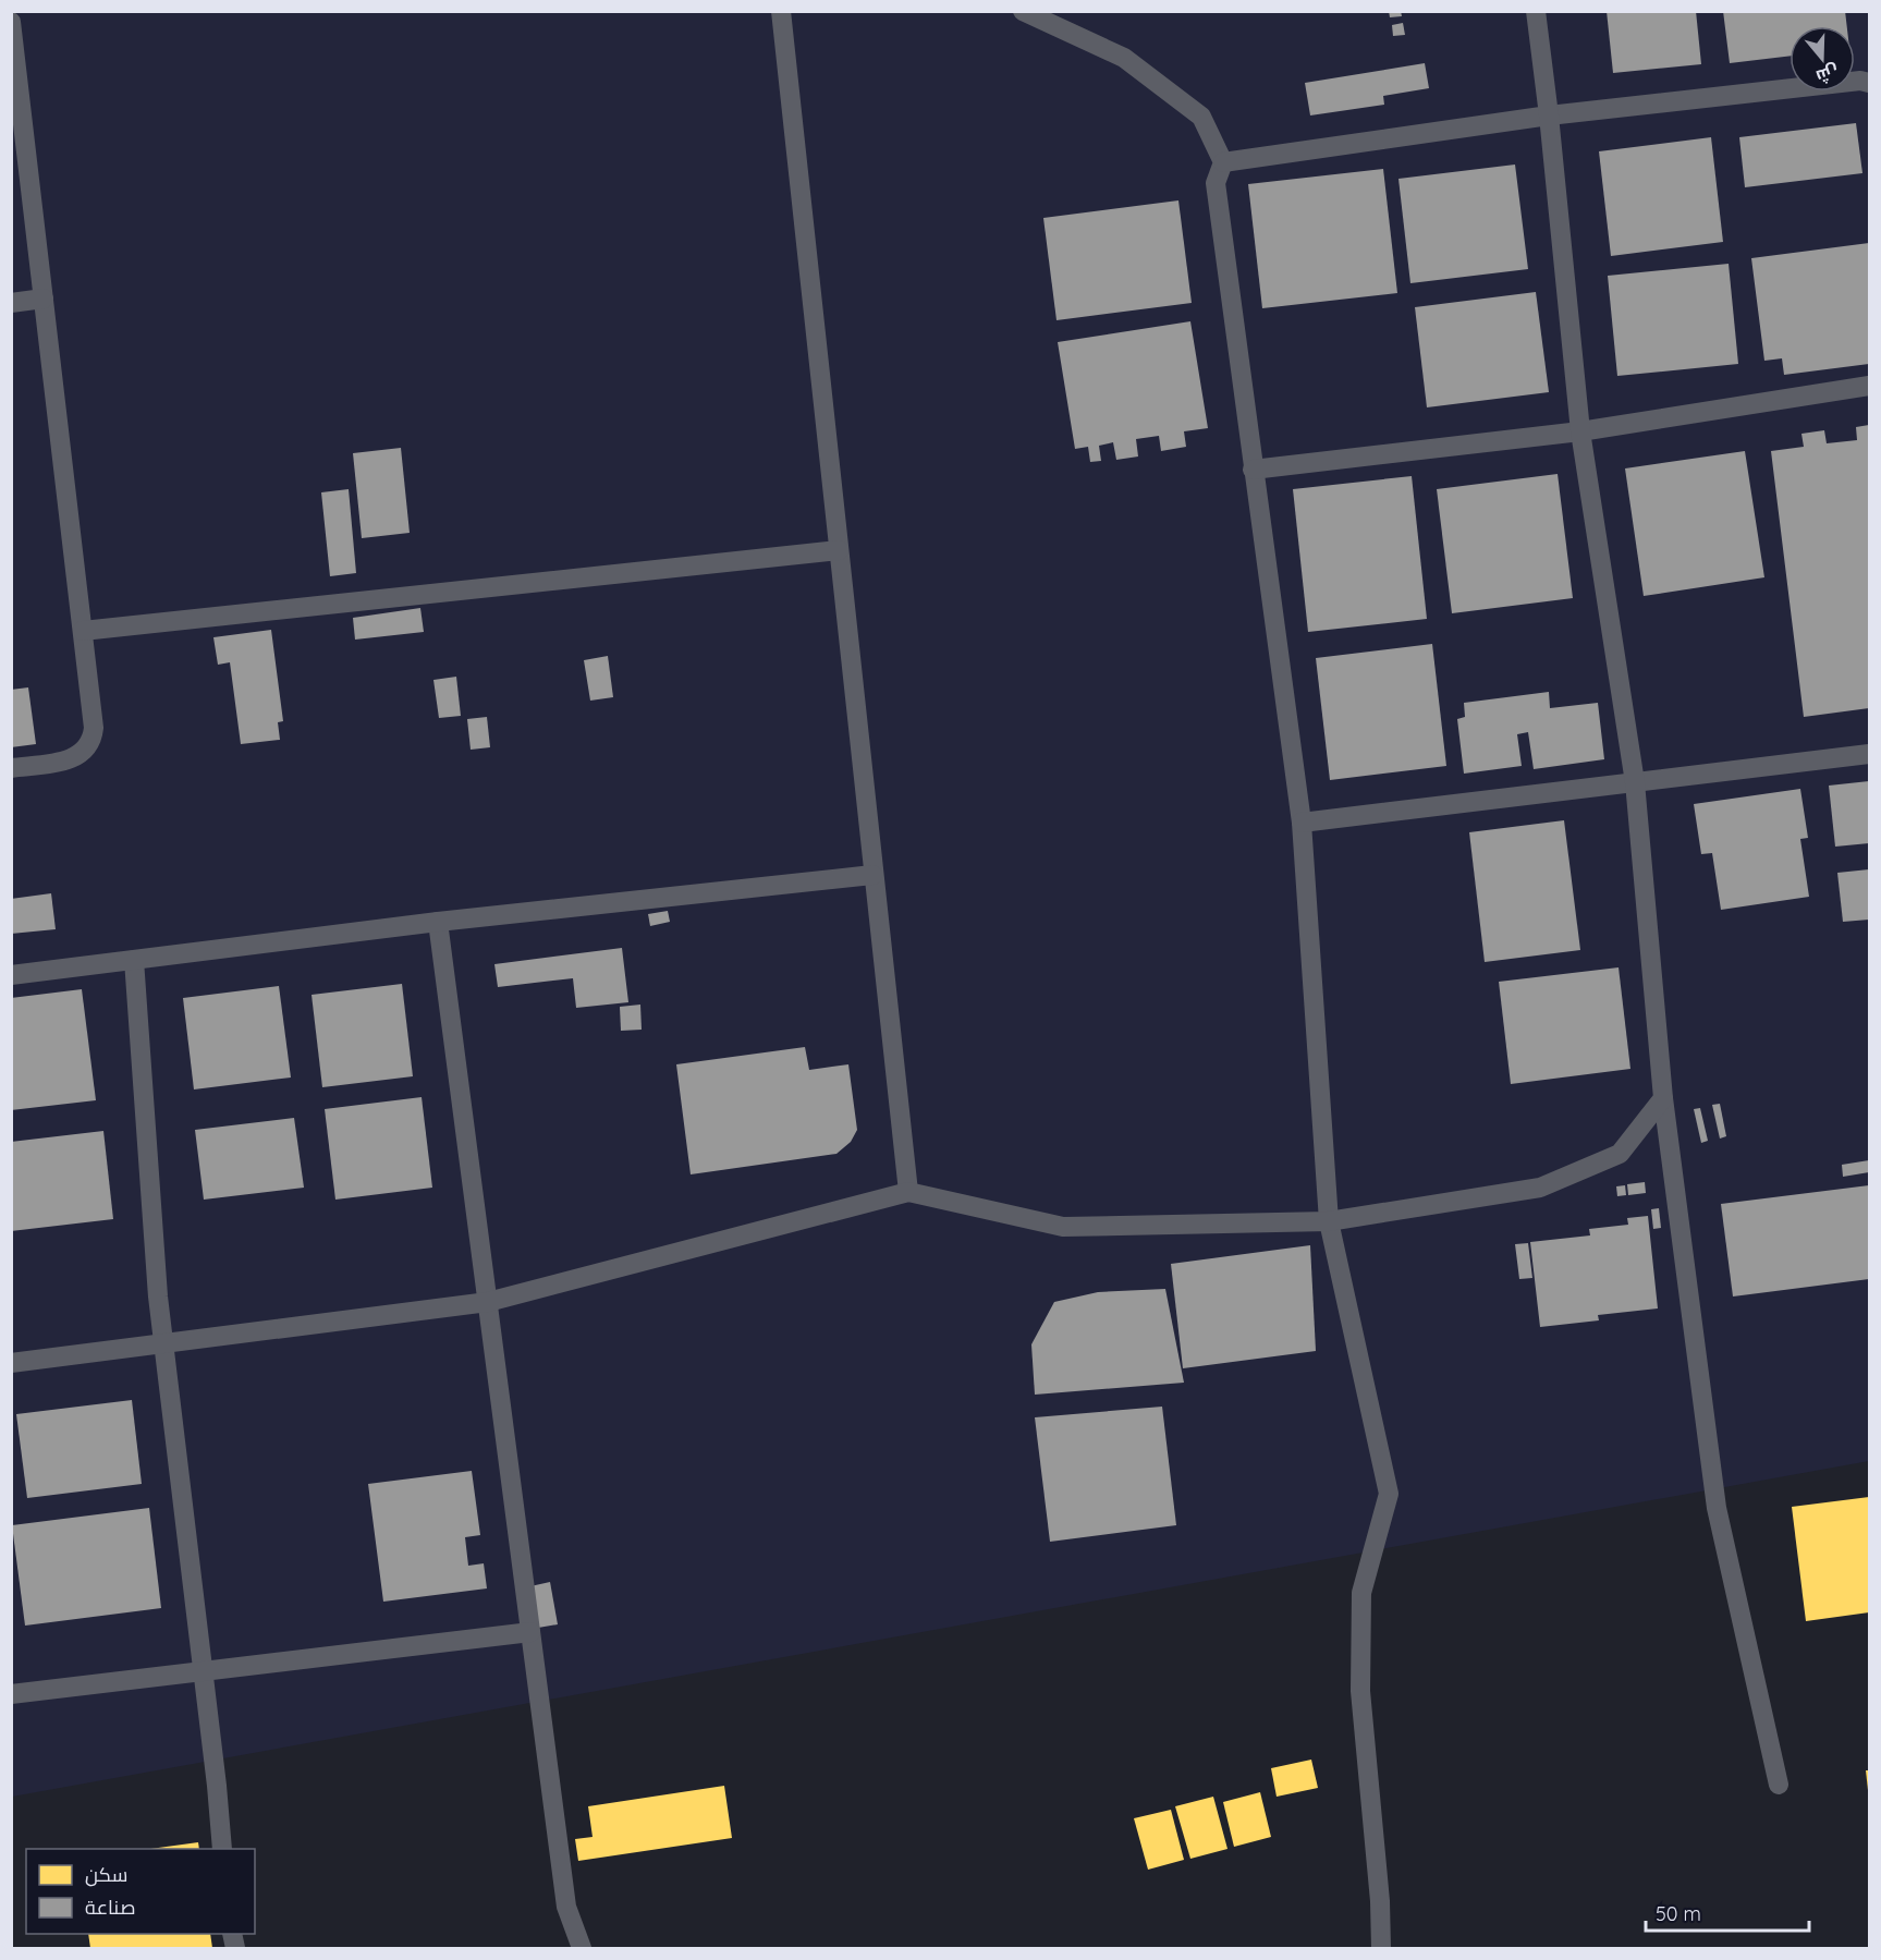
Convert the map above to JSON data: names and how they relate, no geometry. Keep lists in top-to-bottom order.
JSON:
{
  "legend": ["سكن", "صناعة"],
  "scale_bar": "50 m",
  "north": "bottom"
}
